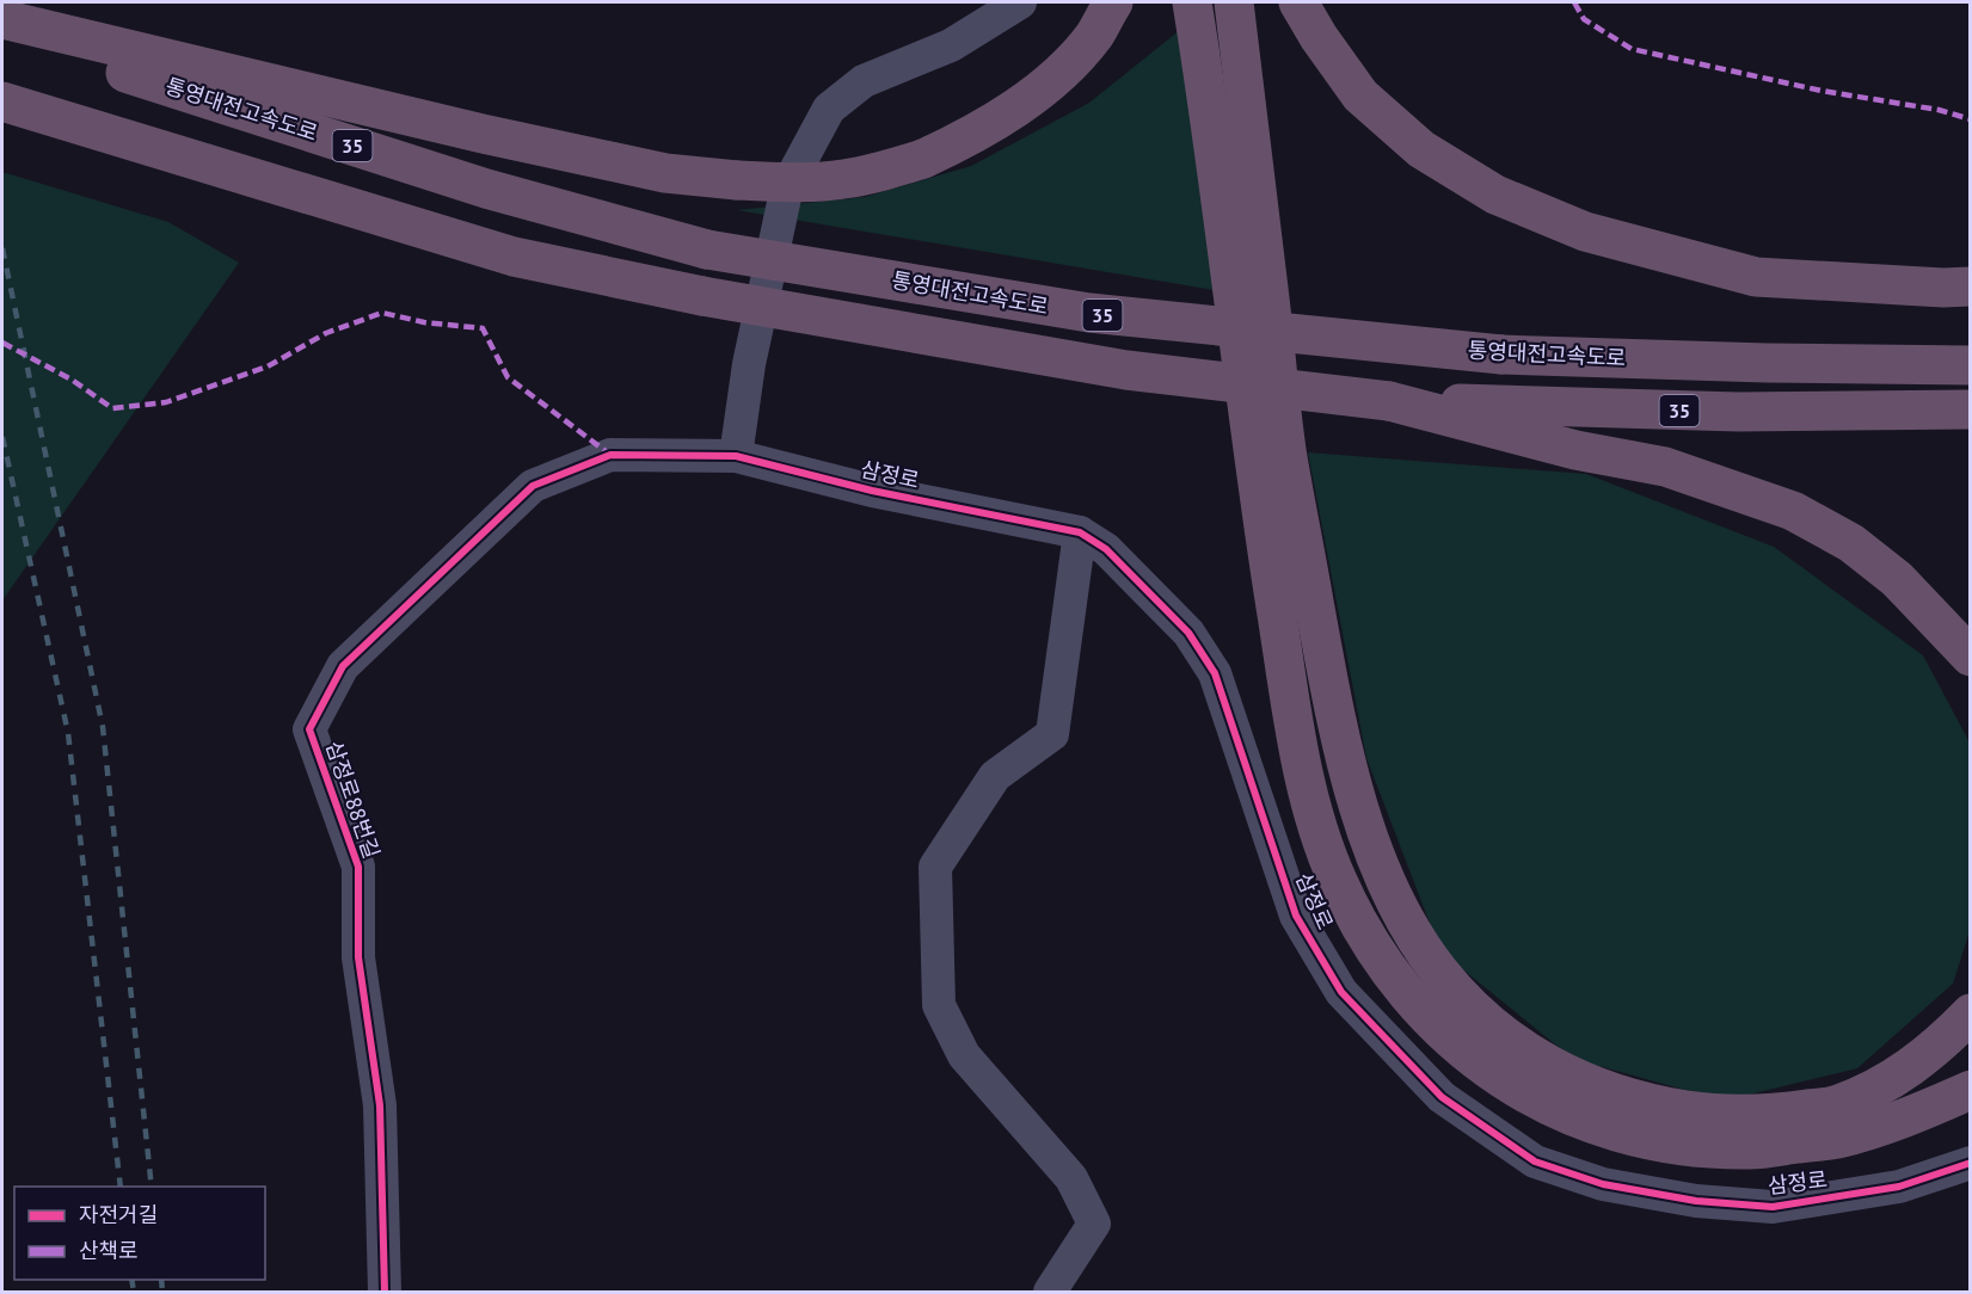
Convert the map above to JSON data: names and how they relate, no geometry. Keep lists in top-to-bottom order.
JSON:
{
  "streets": {
    "highway": ["통영대전고속도로", "35"],
    "street": ["삼정로", "삼정로88번길"]
  },
  "crossings": [
    ["삼정로", "삼정로88번길"]
  ],
  "legend": ["자전거길", "산책로"]
}
